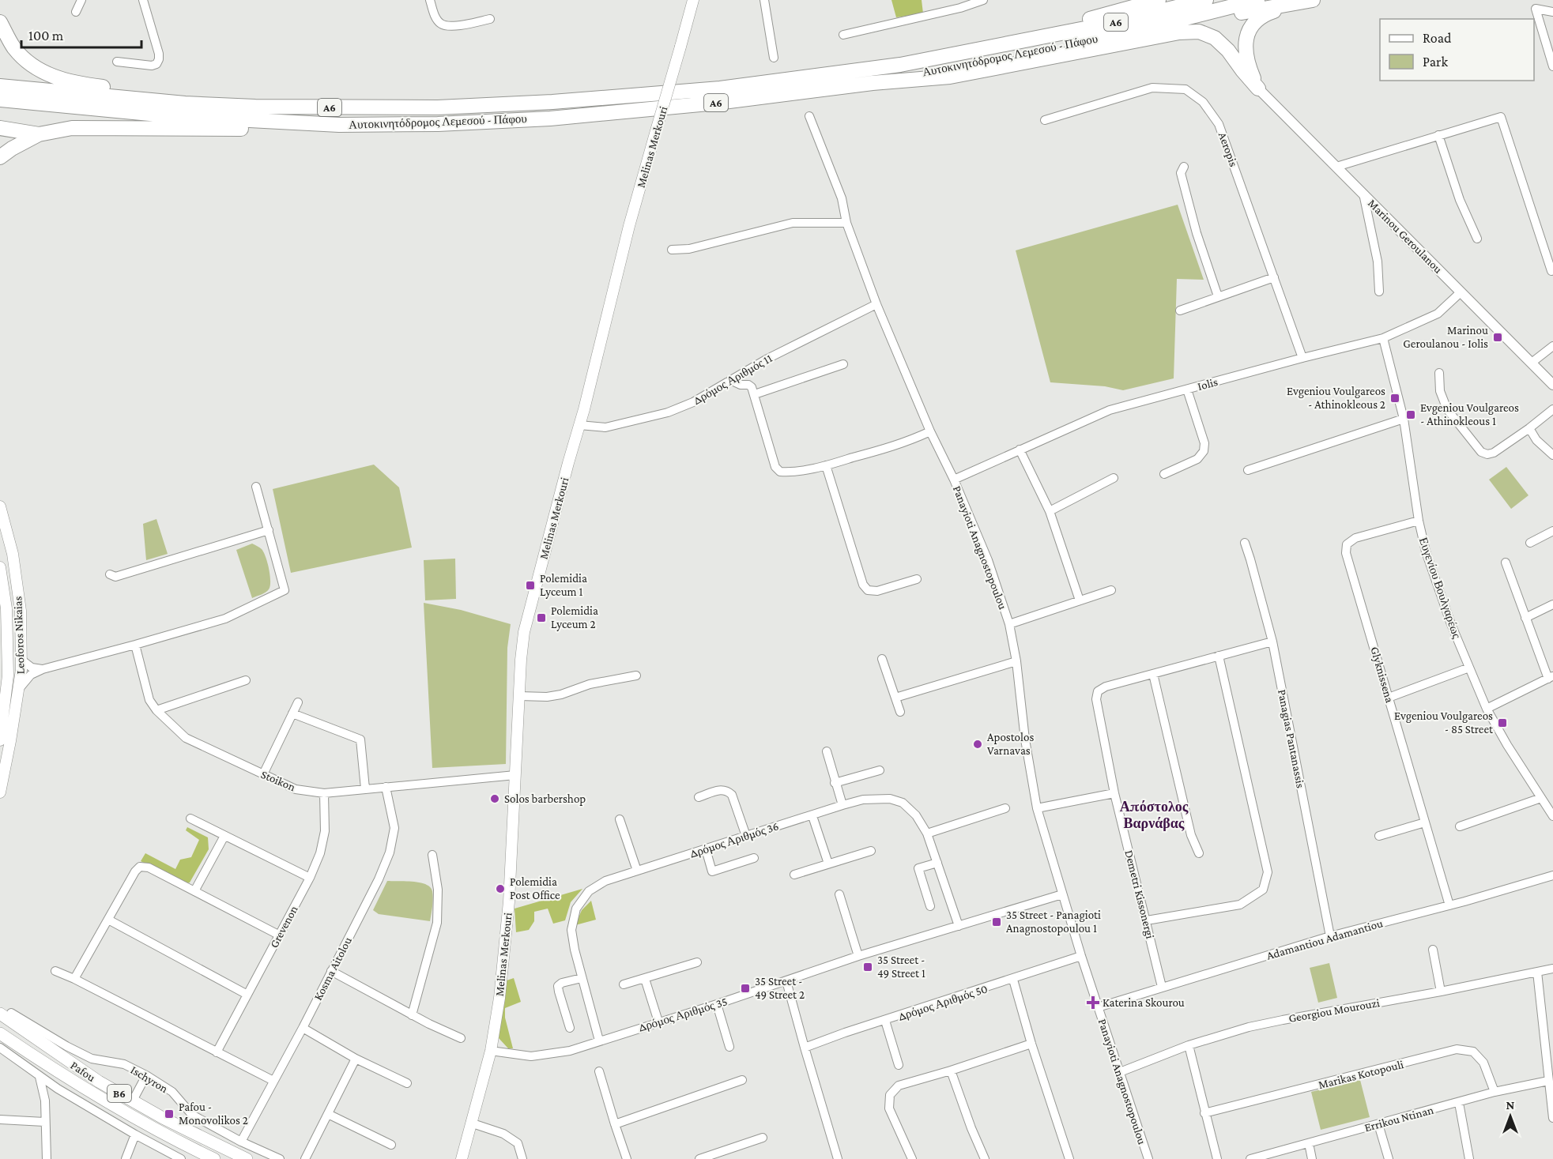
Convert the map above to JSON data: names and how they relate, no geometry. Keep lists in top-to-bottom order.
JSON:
{
  "streets": {
    "highway": ["A6", "Αυτοκινητόδρομος Λεμεσού - Πάφου"],
    "main road": [
      "Melinas Merkouri",
      "Leoforos Nikaias",
      "Pafou",
      "B6"
    ],
    "street": [
      "Aeropis",
      "Marinou Geroulanou",
      "Δρόμος Αριθμός 11",
      "Iolis",
      "Panayioti Anagnostopoulou",
      "Ευγενίου Βουλγαρέως",
      "Glyknissena",
      "Panagias Pantanassis",
      "Stoikon",
      "Δρόμος Αριθμός 36",
      "Demetri Kissonergi",
      "Grevenon",
      "Adamantiou Adamantiou",
      "Kosma Aitolou",
      "Δρόμος Αριθμός 50",
      "Georgiou Mourouzi",
      "Δρόμος Αριθμός 35",
      "Marikas Kotopouli",
      "Ischyron",
      "Errikou Ntinan"
    ]
  },
  "crossings": [
    ["A6", "Αυτοκινητόδρομος Λεμεσού - Πάφου"],
    ["Melinas Merkouri", "Δρόμος Αριθμός 11"],
    ["Melinas Merkouri", "Stoikon"],
    ["Melinas Merkouri", "Δρόμος Αριθμός 35"],
    ["Aeropis", "Iolis"],
    ["Marinou Geroulanou", "Iolis"],
    ["Δρόμος Αριθμός 11", "Panayioti Anagnostopoulou"],
    ["Iolis", "Panayioti Anagnostopoulou"],
    ["Iolis", "Ευγενίου Βουλγαρέως"],
    ["Panayioti Anagnostopoulou", "Adamantiou Adamantiou"],
    ["Panayioti Anagnostopoulou", "Δρόμος Αριθμός 50"],
    ["Panayioti Anagnostopoulou", "Georgiou Mourouzi"],
    ["Panayioti Anagnostopoulou", "Δρόμος Αριθμός 35"],
    ["Ευγενίου Βουλγαρέως", "Glyknissena"],
    ["Glyknissena", "Adamantiou Adamantiou"],
    ["Panagias Pantanassis", "Adamantiou Adamantiou"],
    ["Stoikon", "Grevenon"],
    ["Stoikon", "Kosma Aitolou"],
    ["Δρόμος Αριθμός 36", "Δρόμος Αριθμός 35"],
    ["Demetri Kissonergi", "Adamantiou Adamantiou"],
    ["Kosma Aitolou", "Ischyron"],
    ["Pafou", "Ischyron"],
    ["Marikas Kotopouli", "Errikou Ntinan"]
  ],
  "districts": ["Απόστολος Βαρνάβας"],
  "places": {
    "transit": [
      "Marinou Geroulanou - Iolis",
      "Evgeniou Voulgareos - Athinokleous 2",
      "Evgeniou Voulgareos - Athinokleous 1",
      "Polemidia Lyceum 1",
      "Polemidia Lyceum 2",
      "Evgeniou Voulgareos - 85 Street",
      "35 Street - Panagioti Anagnostopoulou 1",
      "35 Street - 49 Street 1",
      "35 Street - 49 Street 2",
      "Pafou - Monovolikos 2"
    ],
    "other": ["Apostolos Varnavas", "Solos barbershop", "Polemidia Post Office"],
    "health": ["Katerina Skourou"]
  },
  "legend": ["Road", "Park"],
  "scale_bar": "100 m",
  "north": "top"
}
